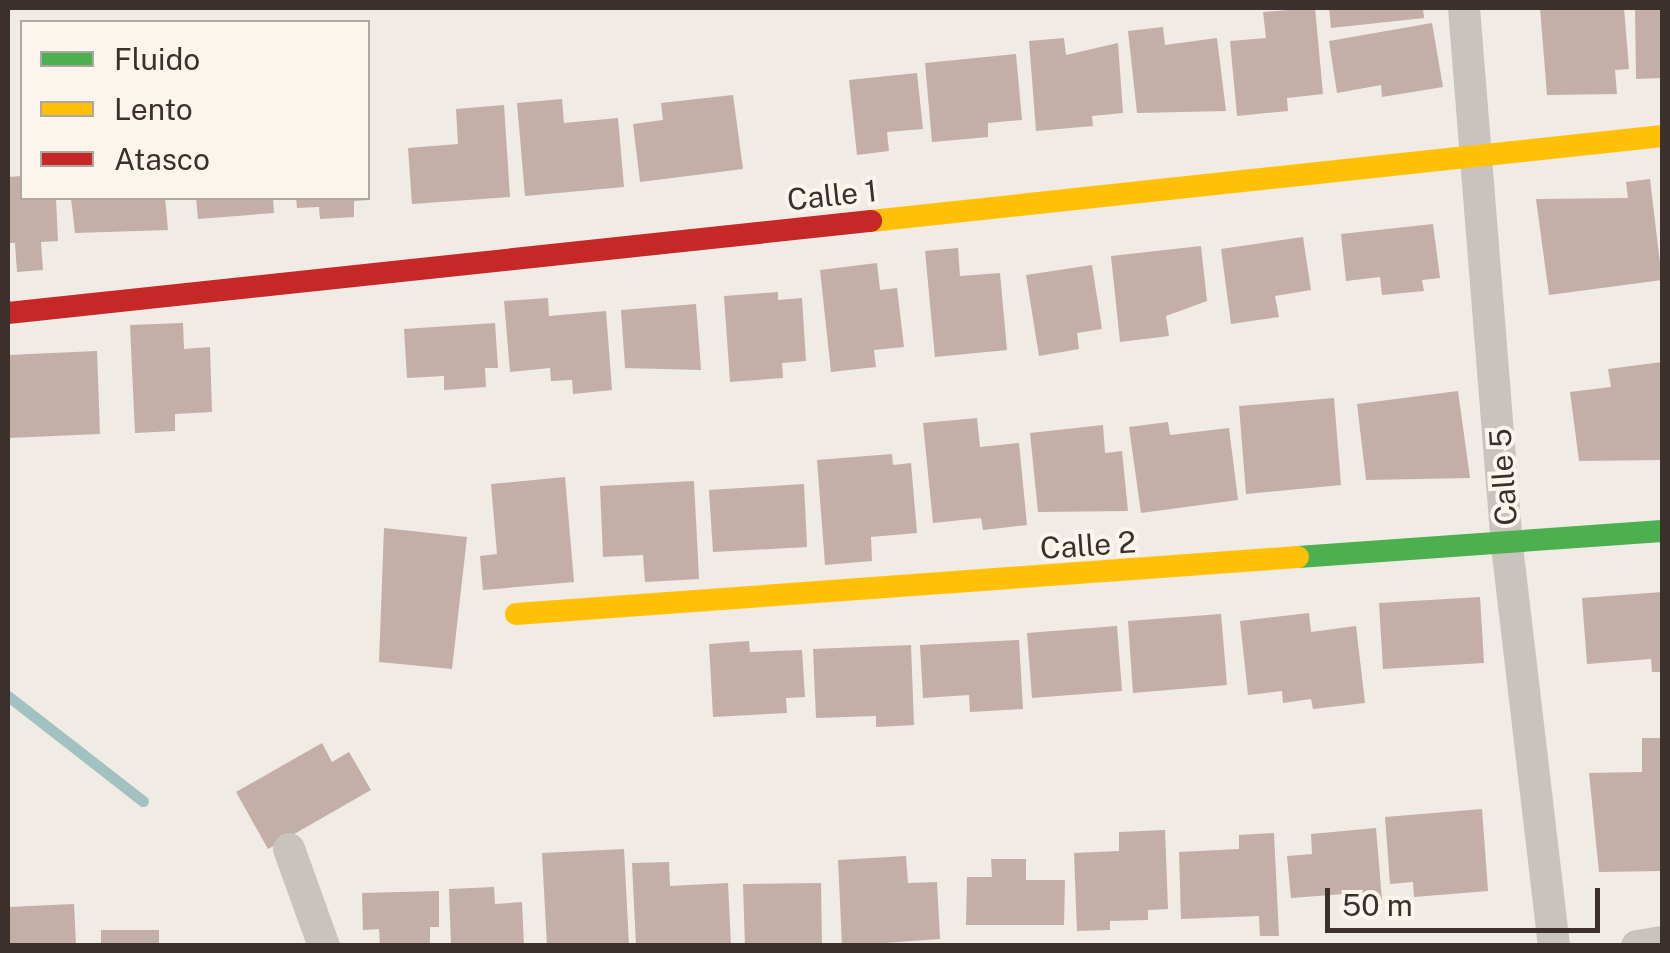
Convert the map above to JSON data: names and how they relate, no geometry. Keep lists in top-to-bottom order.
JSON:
{
  "streets": {
    "street": ["Calle 1", "Calle 5", "Calle 2"]
  },
  "crossings": [
    ["Calle 1", "Calle 5"],
    ["Calle 5", "Calle 2"]
  ],
  "legend": ["Fluido", "Lento", "Atasco"],
  "scale_bar": "50 m"
}
